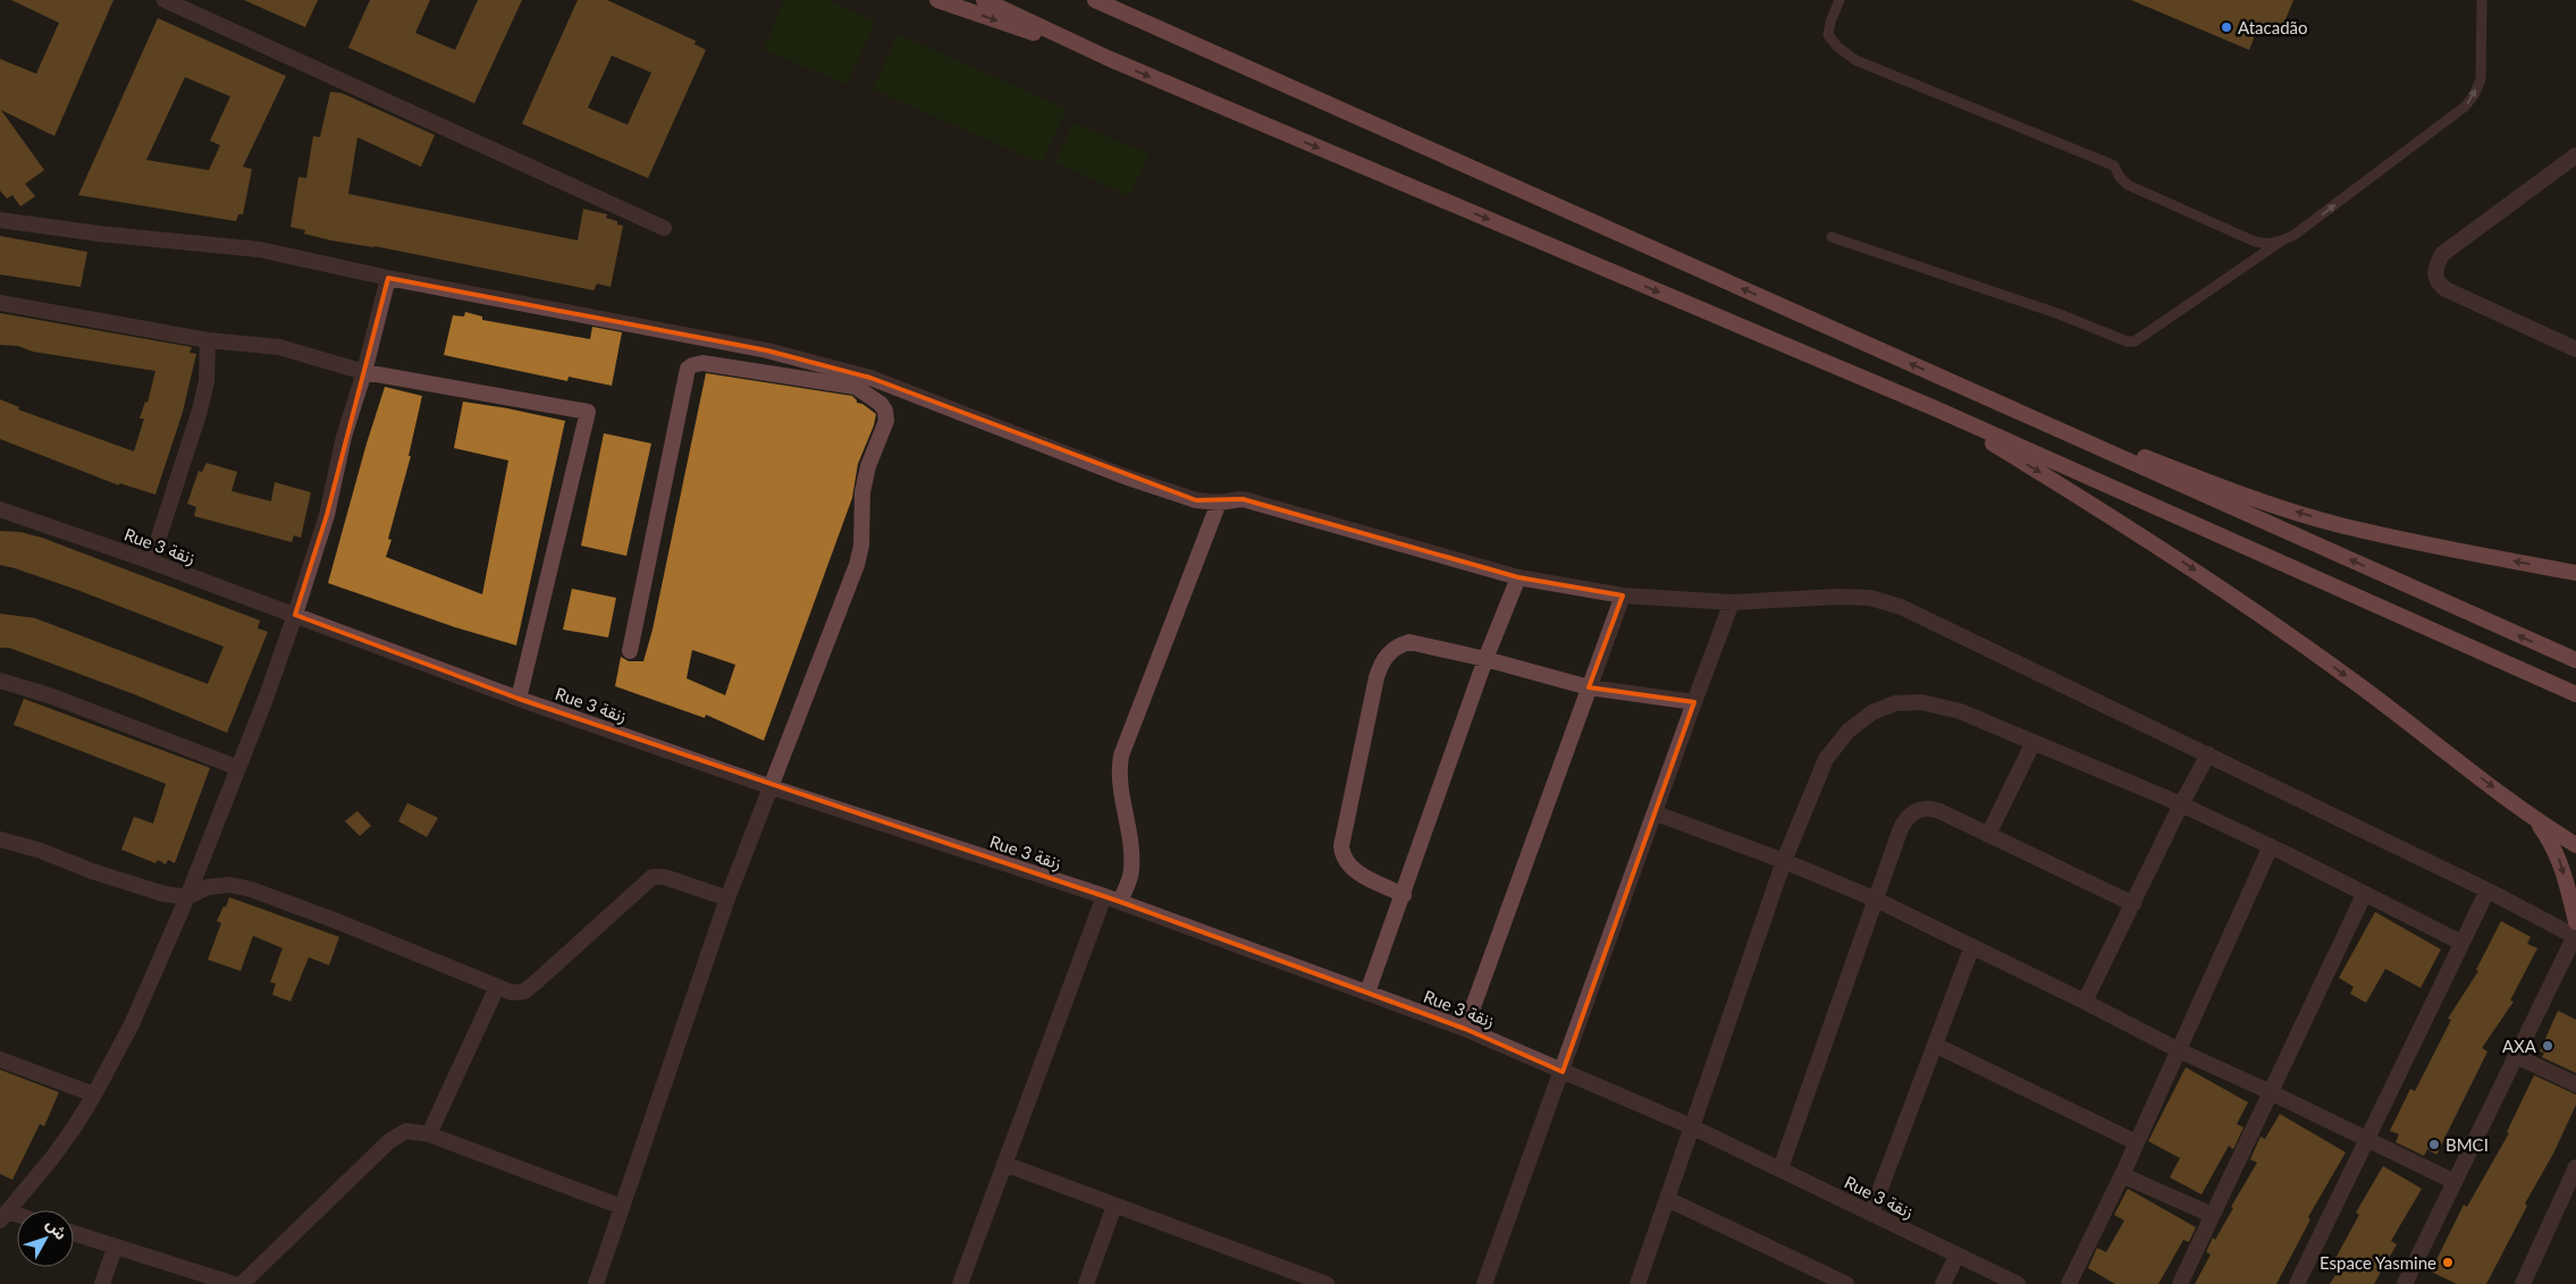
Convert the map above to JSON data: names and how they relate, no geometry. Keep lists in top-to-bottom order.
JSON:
{
  "streets": {
    "street": ["Rue 3 زنقة"]
  },
  "places": [
    "Atacadão",
    "AXA",
    "BMCI",
    "Espace Yasmine"
  ],
  "north": "top right"
}
